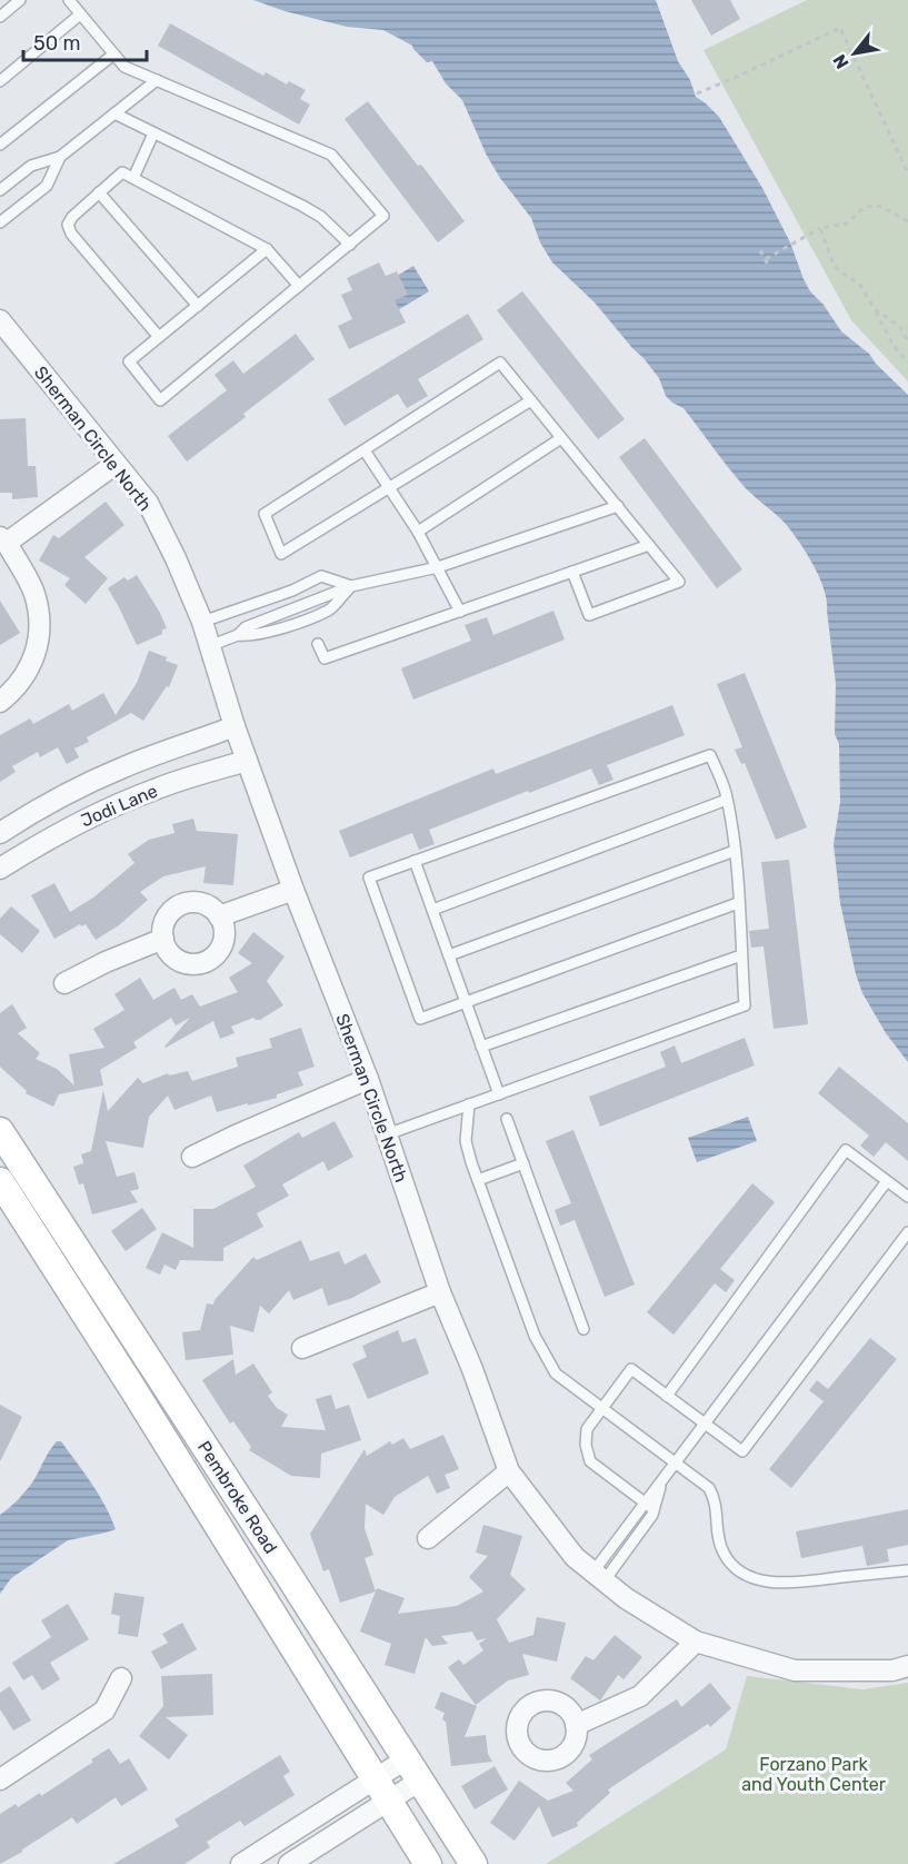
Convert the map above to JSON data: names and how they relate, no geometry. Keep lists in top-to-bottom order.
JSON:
{
  "streets": {
    "main road": ["Pembroke Road"],
    "street": ["Sherman Circle North", "Jodi Lane"]
  },
  "crossings": [
    ["Sherman Circle North", "Jodi Lane"]
  ],
  "parks": ["Forzano Park and Youth Center"],
  "scale_bar": "50 m",
  "north": "bottom left"
}
